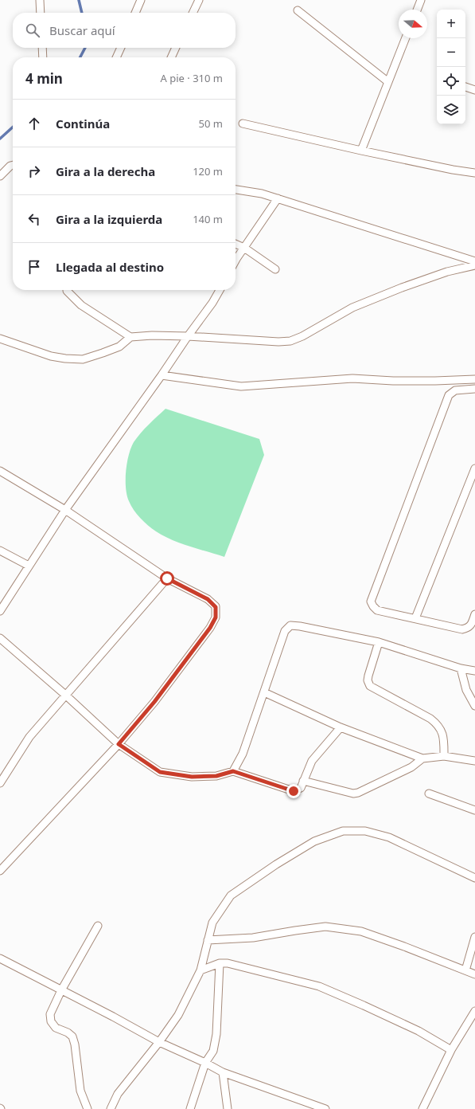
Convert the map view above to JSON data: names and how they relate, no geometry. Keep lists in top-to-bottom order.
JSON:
{
  "north": "right",
  "page": {
    "map_buttons": ["+", "−"],
    "search": "Buscar aquí",
    "heading": ["4 min", "A pie · 310 m"],
    "list": [
      ["Continúa", "50 m"],
      ["Gira a la derecha", "120 m"],
      ["Gira a la izquierda", "140 m"],
      "Llegada al destino"
    ]
  }
}
